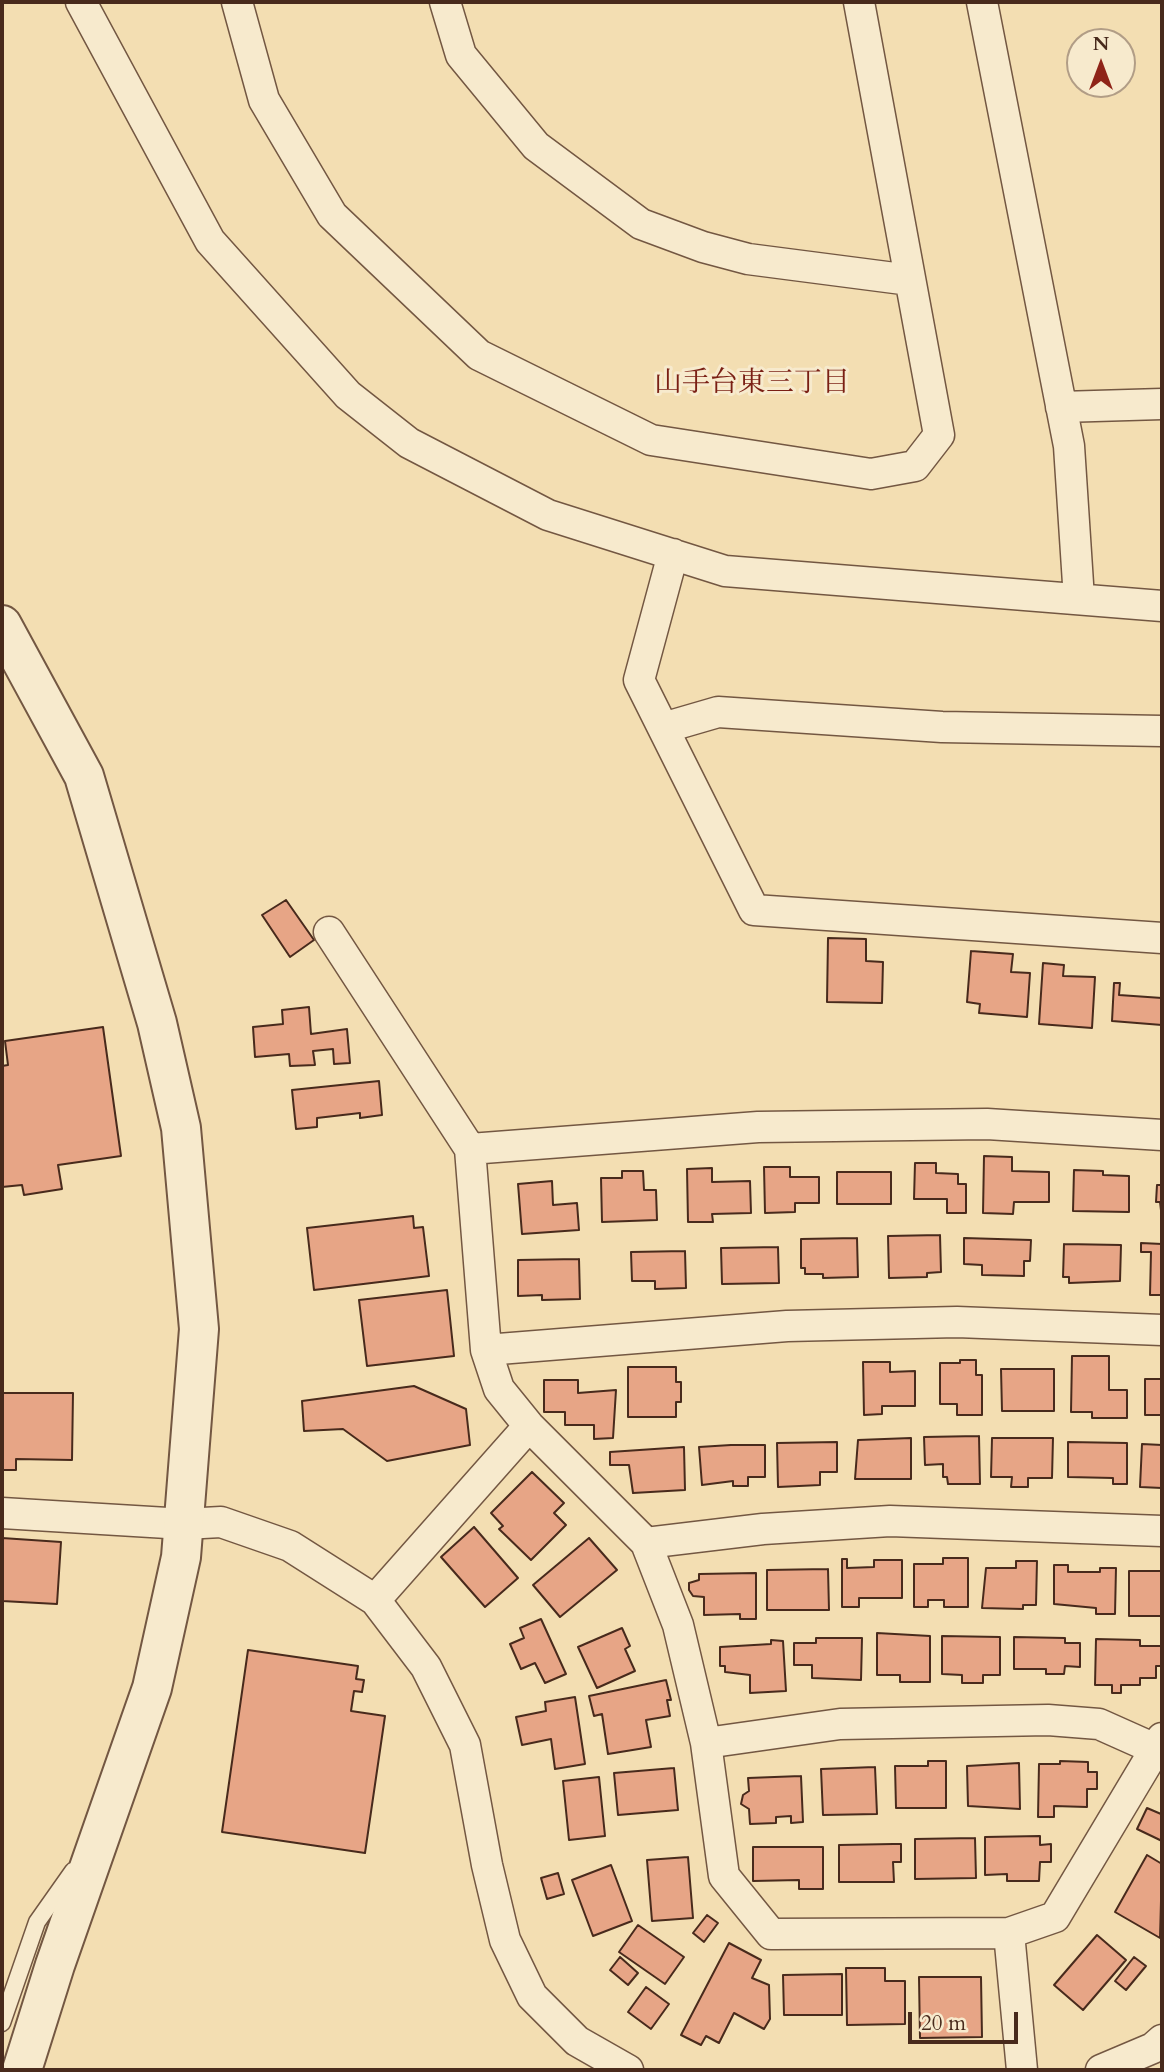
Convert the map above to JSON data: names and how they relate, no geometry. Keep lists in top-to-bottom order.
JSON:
{
  "districts": ["山手台東三丁目"],
  "scale_bar": "20 m",
  "north": "top"
}
